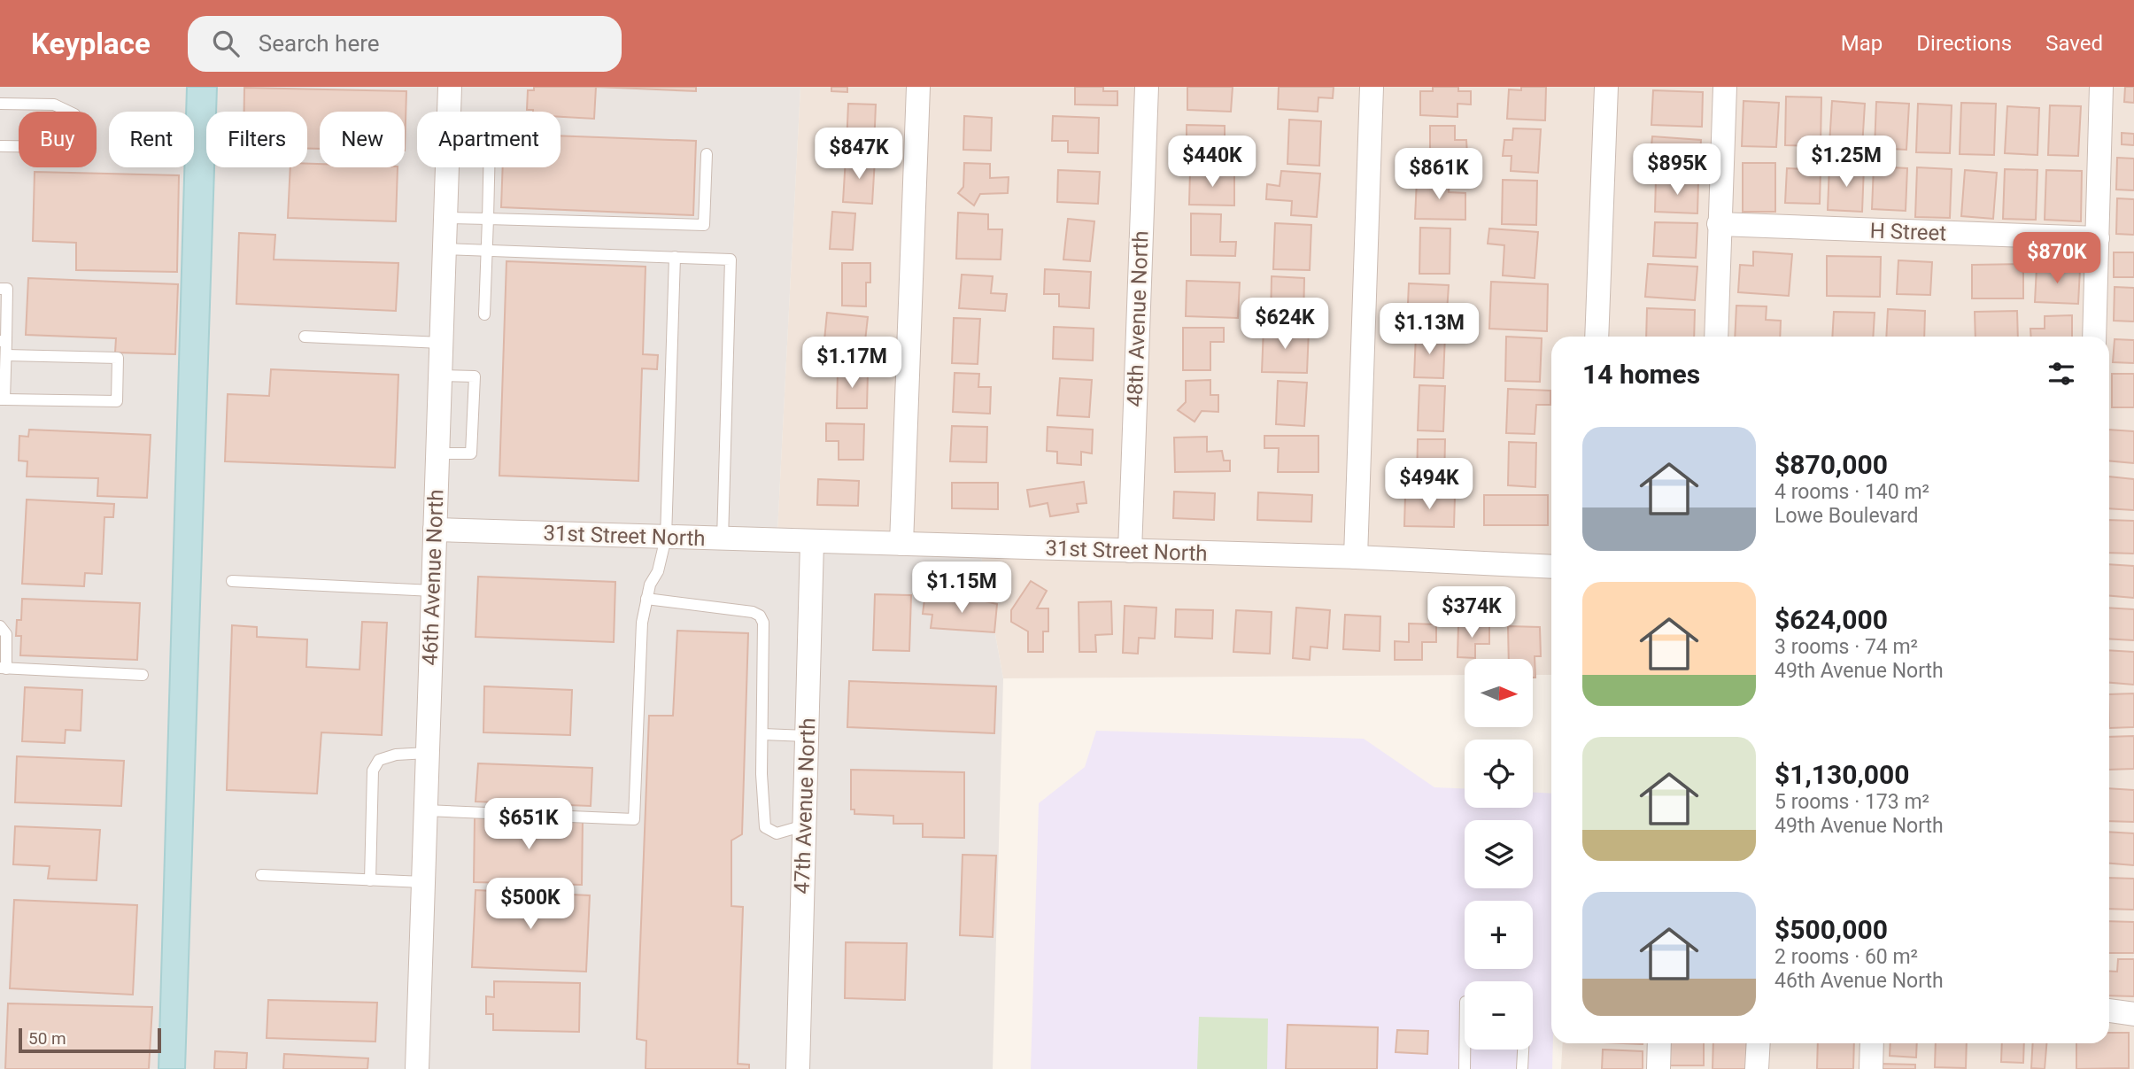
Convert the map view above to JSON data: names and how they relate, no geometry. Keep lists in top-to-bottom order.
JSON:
{
  "streets": {
    "street": [
      "H Street",
      "48th Avenue North",
      "31st Street North",
      "46th Avenue North",
      "47th Avenue North"
    ]
  },
  "crossings": [
    ["48th Avenue North", "31st Street North"],
    ["31st Street North", "46th Avenue North"],
    ["31st Street North", "47th Avenue North"]
  ],
  "scale_bar": "50 m",
  "north": "right",
  "page": {
    "header": "Keyplace",
    "search": "Search here",
    "nav": ["Map", "Directions", "Saved"],
    "chip": [
      "Buy",
      "Rent",
      "Filters",
      "New",
      "Apartment"
    ],
    "price": [
      "$847K",
      "$440K",
      "$1.25M",
      "$895K",
      "$861K",
      "$870K",
      "$624K",
      "$1.13M",
      "$1.17M",
      "$494K",
      "$1.15M",
      "$374K",
      "$651K",
      "$500K"
    ],
    "heading": "14 homes",
    "list": [
      {
        "name": "$870,000",
        "note": "4 rooms · 140 m² · Lowe Boulevard"
      },
      {
        "name": "$624,000",
        "note": "3 rooms · 74 m² · 49th Avenue North"
      },
      {
        "name": "$1,130,000",
        "note": "5 rooms · 173 m² · 49th Avenue North"
      },
      {
        "name": "$500,000",
        "note": "2 rooms · 60 m² · 46th Avenue North"
      }
    ],
    "map_buttons": ["+", "−"],
    "scale": "50 m"
  }
}
